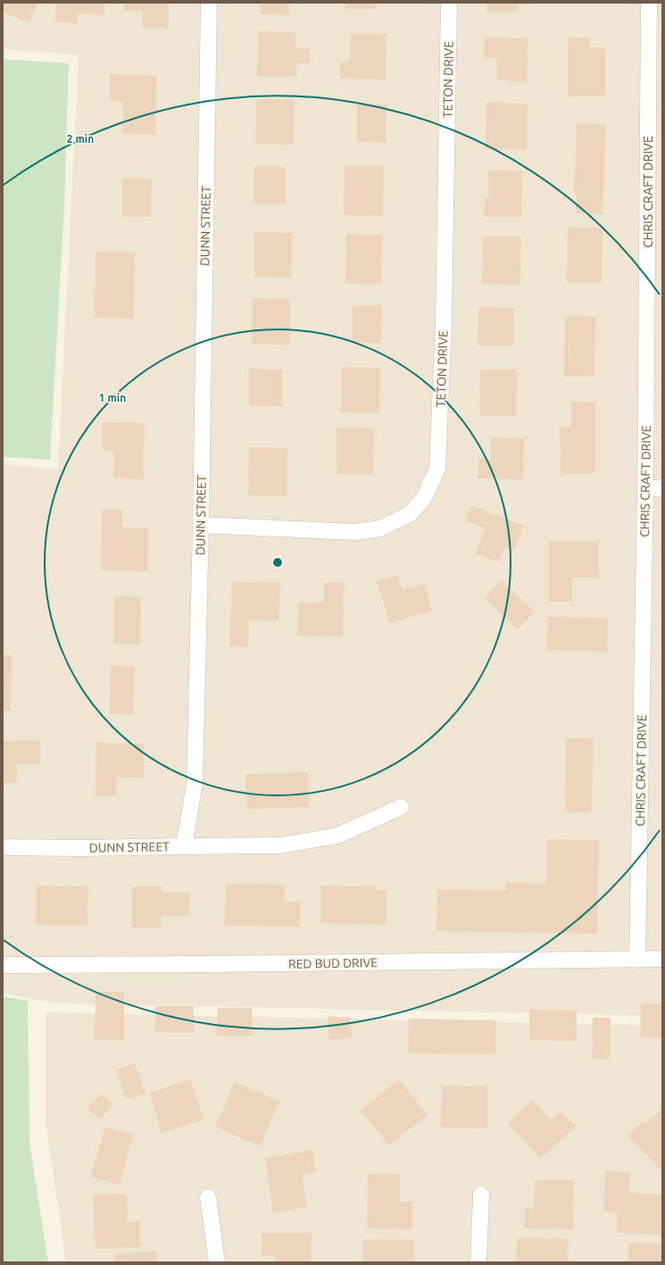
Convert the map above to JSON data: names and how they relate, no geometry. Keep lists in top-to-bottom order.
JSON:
{
  "streets": {
    "street": [
      "TETON DRIVE",
      "CHRIS CRAFT DRIVE",
      "DUNN STREET",
      "RED BUD DRIVE"
    ]
  },
  "crossings": [
    ["TETON DRIVE", "DUNN STREET"],
    ["CHRIS CRAFT DRIVE", "RED BUD DRIVE"]
  ],
  "rings": ["2 min", "1 min"]
}
